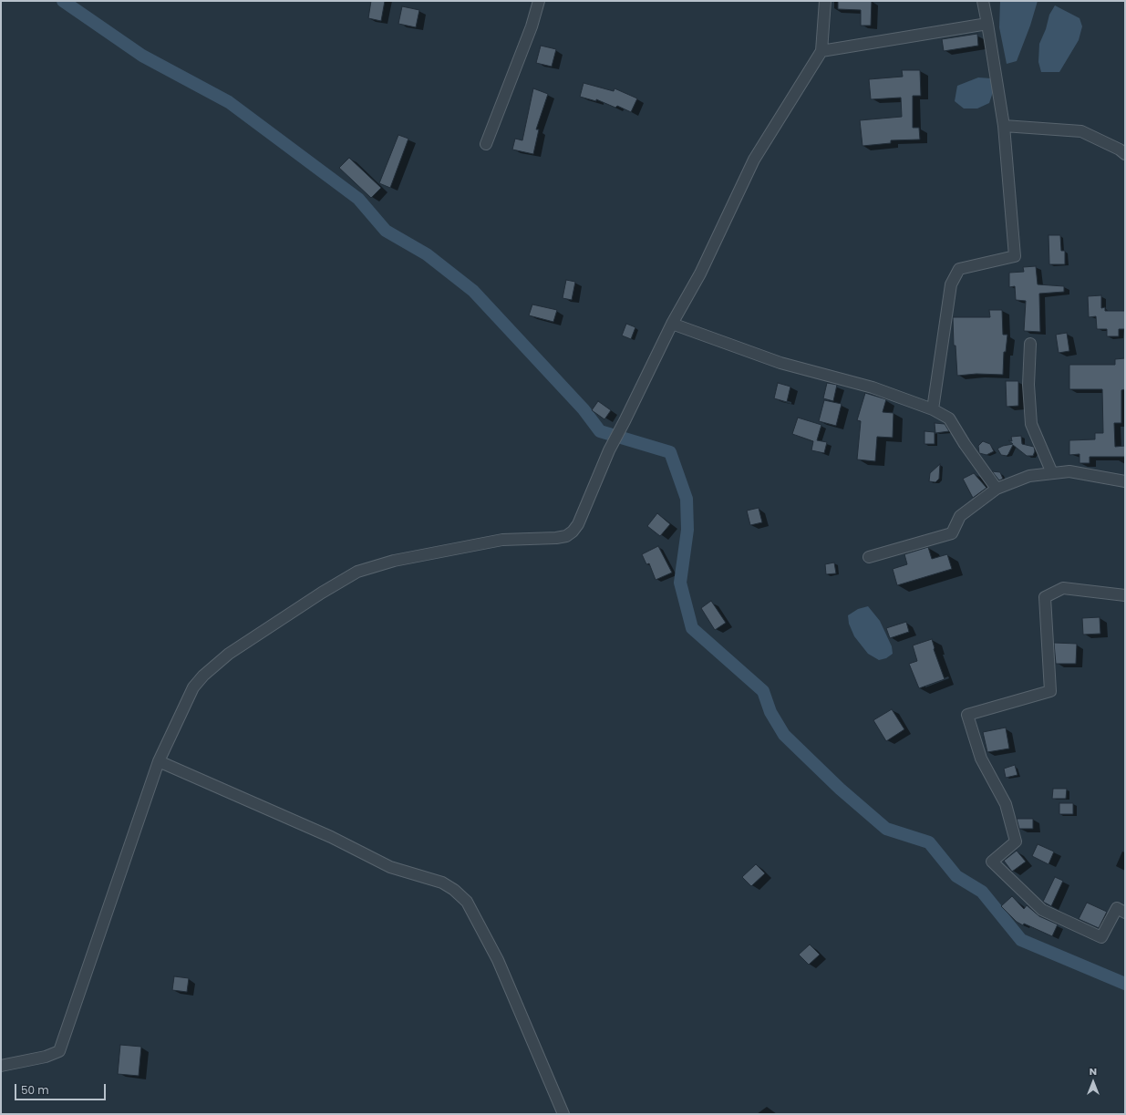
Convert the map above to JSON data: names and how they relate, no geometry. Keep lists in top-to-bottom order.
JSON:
{
  "scale_bar": "50 m",
  "north": "top"
}
